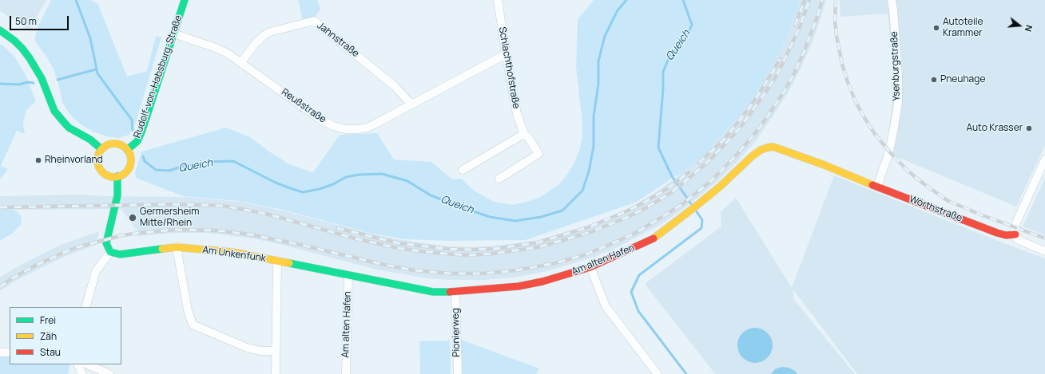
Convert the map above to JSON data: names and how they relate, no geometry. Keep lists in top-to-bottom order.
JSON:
{
  "streets": {
    "street": [
      "Jahnstraße",
      "Ysenburgstraße",
      "Schlachthofstraße",
      "Rudolf-von-Habsburg-Straße",
      "Reußstraße",
      "Wörthstraße",
      "Am Unkenfunk",
      "Am alten Hafen",
      "Pionierweg"
    ]
  },
  "crossings": [
    ["Jahnstraße", "Reußstraße"],
    ["Ysenburgstraße", "Wörthstraße"],
    ["Schlachthofstraße", "Reußstraße"],
    ["Rudolf-von-Habsburg-Straße", "Reußstraße"],
    ["Wörthstraße", "Am alten Hafen"],
    ["Am Unkenfunk", "Am alten Hafen"],
    ["Am alten Hafen", "Pionierweg"]
  ],
  "water": ["Queich"],
  "places": [
    "Autoteile Krammer",
    "Pneuhage",
    "Auto Krasser",
    "Rheinvorland",
    "Germersheim Mitte/Rhein"
  ],
  "legend": ["Frei", "Zäh", "Stau"],
  "scale_bar": "50 m",
  "north": "right"
}
